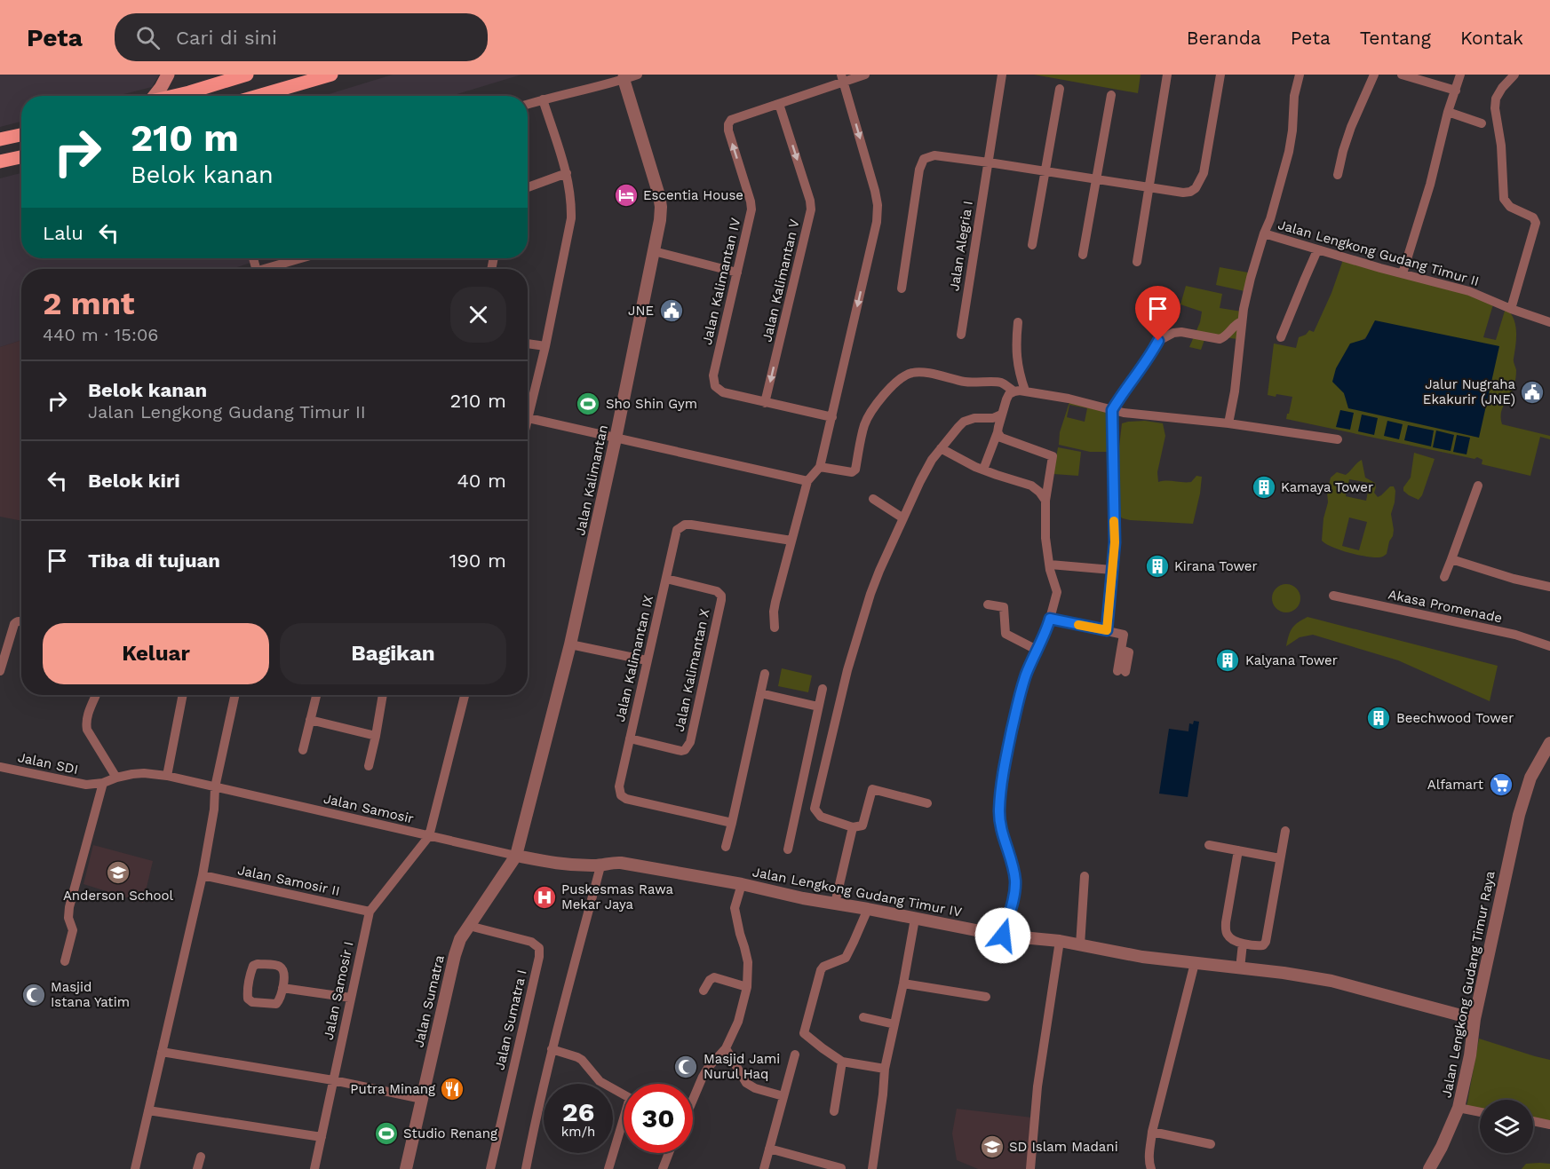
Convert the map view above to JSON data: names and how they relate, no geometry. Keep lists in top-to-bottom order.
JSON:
{
  "streets": {
    "street": [
      "Jalan Alegria I",
      "Jalan Lengkong Gudang Timur II",
      "Jalan Kalimantan V",
      "Jalan Kalimantan IV",
      "Jalan Kalimantan",
      "Akasa Promenade",
      "Jalan Kalimantan IX",
      "Jalan Kalimantan X",
      "Jalan SDI",
      "Jalan Samosir",
      "Jalan Samosir II",
      "Jalan Lengkong Gudang Timur IV",
      "Jalan Lengkong Gudang Timur Raya",
      "Jalan Samosir I",
      "Jalan Sumatra",
      "Jalan Sumatra I"
    ]
  },
  "crossings": [
    ["Jalan Kalimantan V", "Jalan Kalimantan IV"],
    ["Jalan Kalimantan", "Jalan Samosir"],
    ["Jalan Kalimantan", "Jalan Lengkong Gudang Timur IV"],
    ["Jalan Kalimantan", "Jalan Sumatra"],
    ["Jalan Kalimantan IX", "Jalan Kalimantan X"],
    ["Jalan SDI", "Jalan Samosir"],
    ["Jalan Samosir", "Jalan Lengkong Gudang Timur IV"],
    ["Jalan Samosir", "Jalan Samosir I"],
    ["Jalan Samosir", "Jalan Sumatra"],
    ["Jalan Samosir II", "Jalan Samosir I"],
    ["Jalan Lengkong Gudang Timur IV", "Jalan Lengkong Gudang Timur Raya"],
    ["Jalan Lengkong Gudang Timur IV", "Jalan Sumatra"],
    ["Jalan Sumatra", "Jalan Sumatra I"]
  ],
  "places": {
    "hotel": ["Escentia House"],
    "public building": ["JNE", "Jalur Nugraha Ekakurir (JNE)"],
    "sports": ["Sho Shin Gym", "Studio Renang"],
    "building": [
      "Kamaya Tower",
      "Kirana Tower",
      "Kalyana Tower",
      "Beechwood Tower"
    ],
    "supermarket": ["Alfamart"],
    "school or university": ["Anderson School", "SD Islam Madani"],
    "hospital": ["Puskesmas Rawa Mekar Jaya"],
    "mosque": ["Masjid Istana Yatim", "Masjid Jami Nurul Haq"],
    "restaurant": ["Putra Minang"]
  },
  "page": {
    "header": "Peta",
    "search": "Cari di sini",
    "nav": [
      "Beranda",
      "Peta",
      "Tentang",
      "Kontak"
    ],
    "turn": ["210 m", "Belok kanan"],
    "then": "Lalu",
    "heading": ["2 mnt", "440 m · 15:06"],
    "list": [
      {
        "name": "Belok kanan",
        "note": "Jalan Lengkong Gudang Timur II",
        "value": "210 m"
      },
      {
        "name": "Belok kiri",
        "value": "40 m"
      },
      {
        "name": "Tiba di tujuan",
        "value": "190 m"
      }
    ],
    "buttons": ["Keluar", "Bagikan"],
    "speed": "26 km/h",
    "limit": "30"
  }
}
